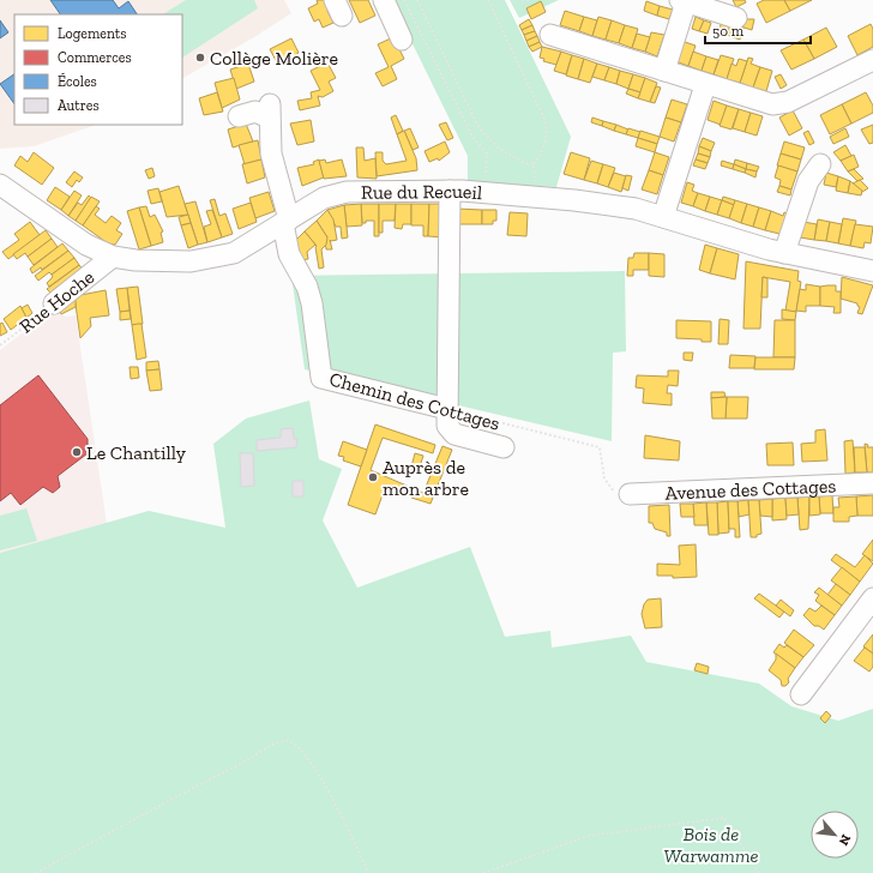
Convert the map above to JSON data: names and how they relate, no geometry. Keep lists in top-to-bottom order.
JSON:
{
  "streets": {
    "street": [
      "Rue du Recueil",
      "Rue Hoche",
      "Chemin des Cottages",
      "Avenue des Cottages"
    ]
  },
  "crossings": [
    ["Rue du Recueil", "Rue Hoche"],
    ["Rue du Recueil", "Chemin des Cottages"],
    ["Chemin des Cottages", "Avenue des Cottages"]
  ],
  "parks": ["Bois de Warwamme"],
  "places": ["Collège Molière", "Le Chantilly", "Auprès de mon arbre"],
  "legend": [
    "Logements",
    "Commerces",
    "Écoles",
    "Autres"
  ],
  "scale_bar": "50 m",
  "north": "bottom right"
}
